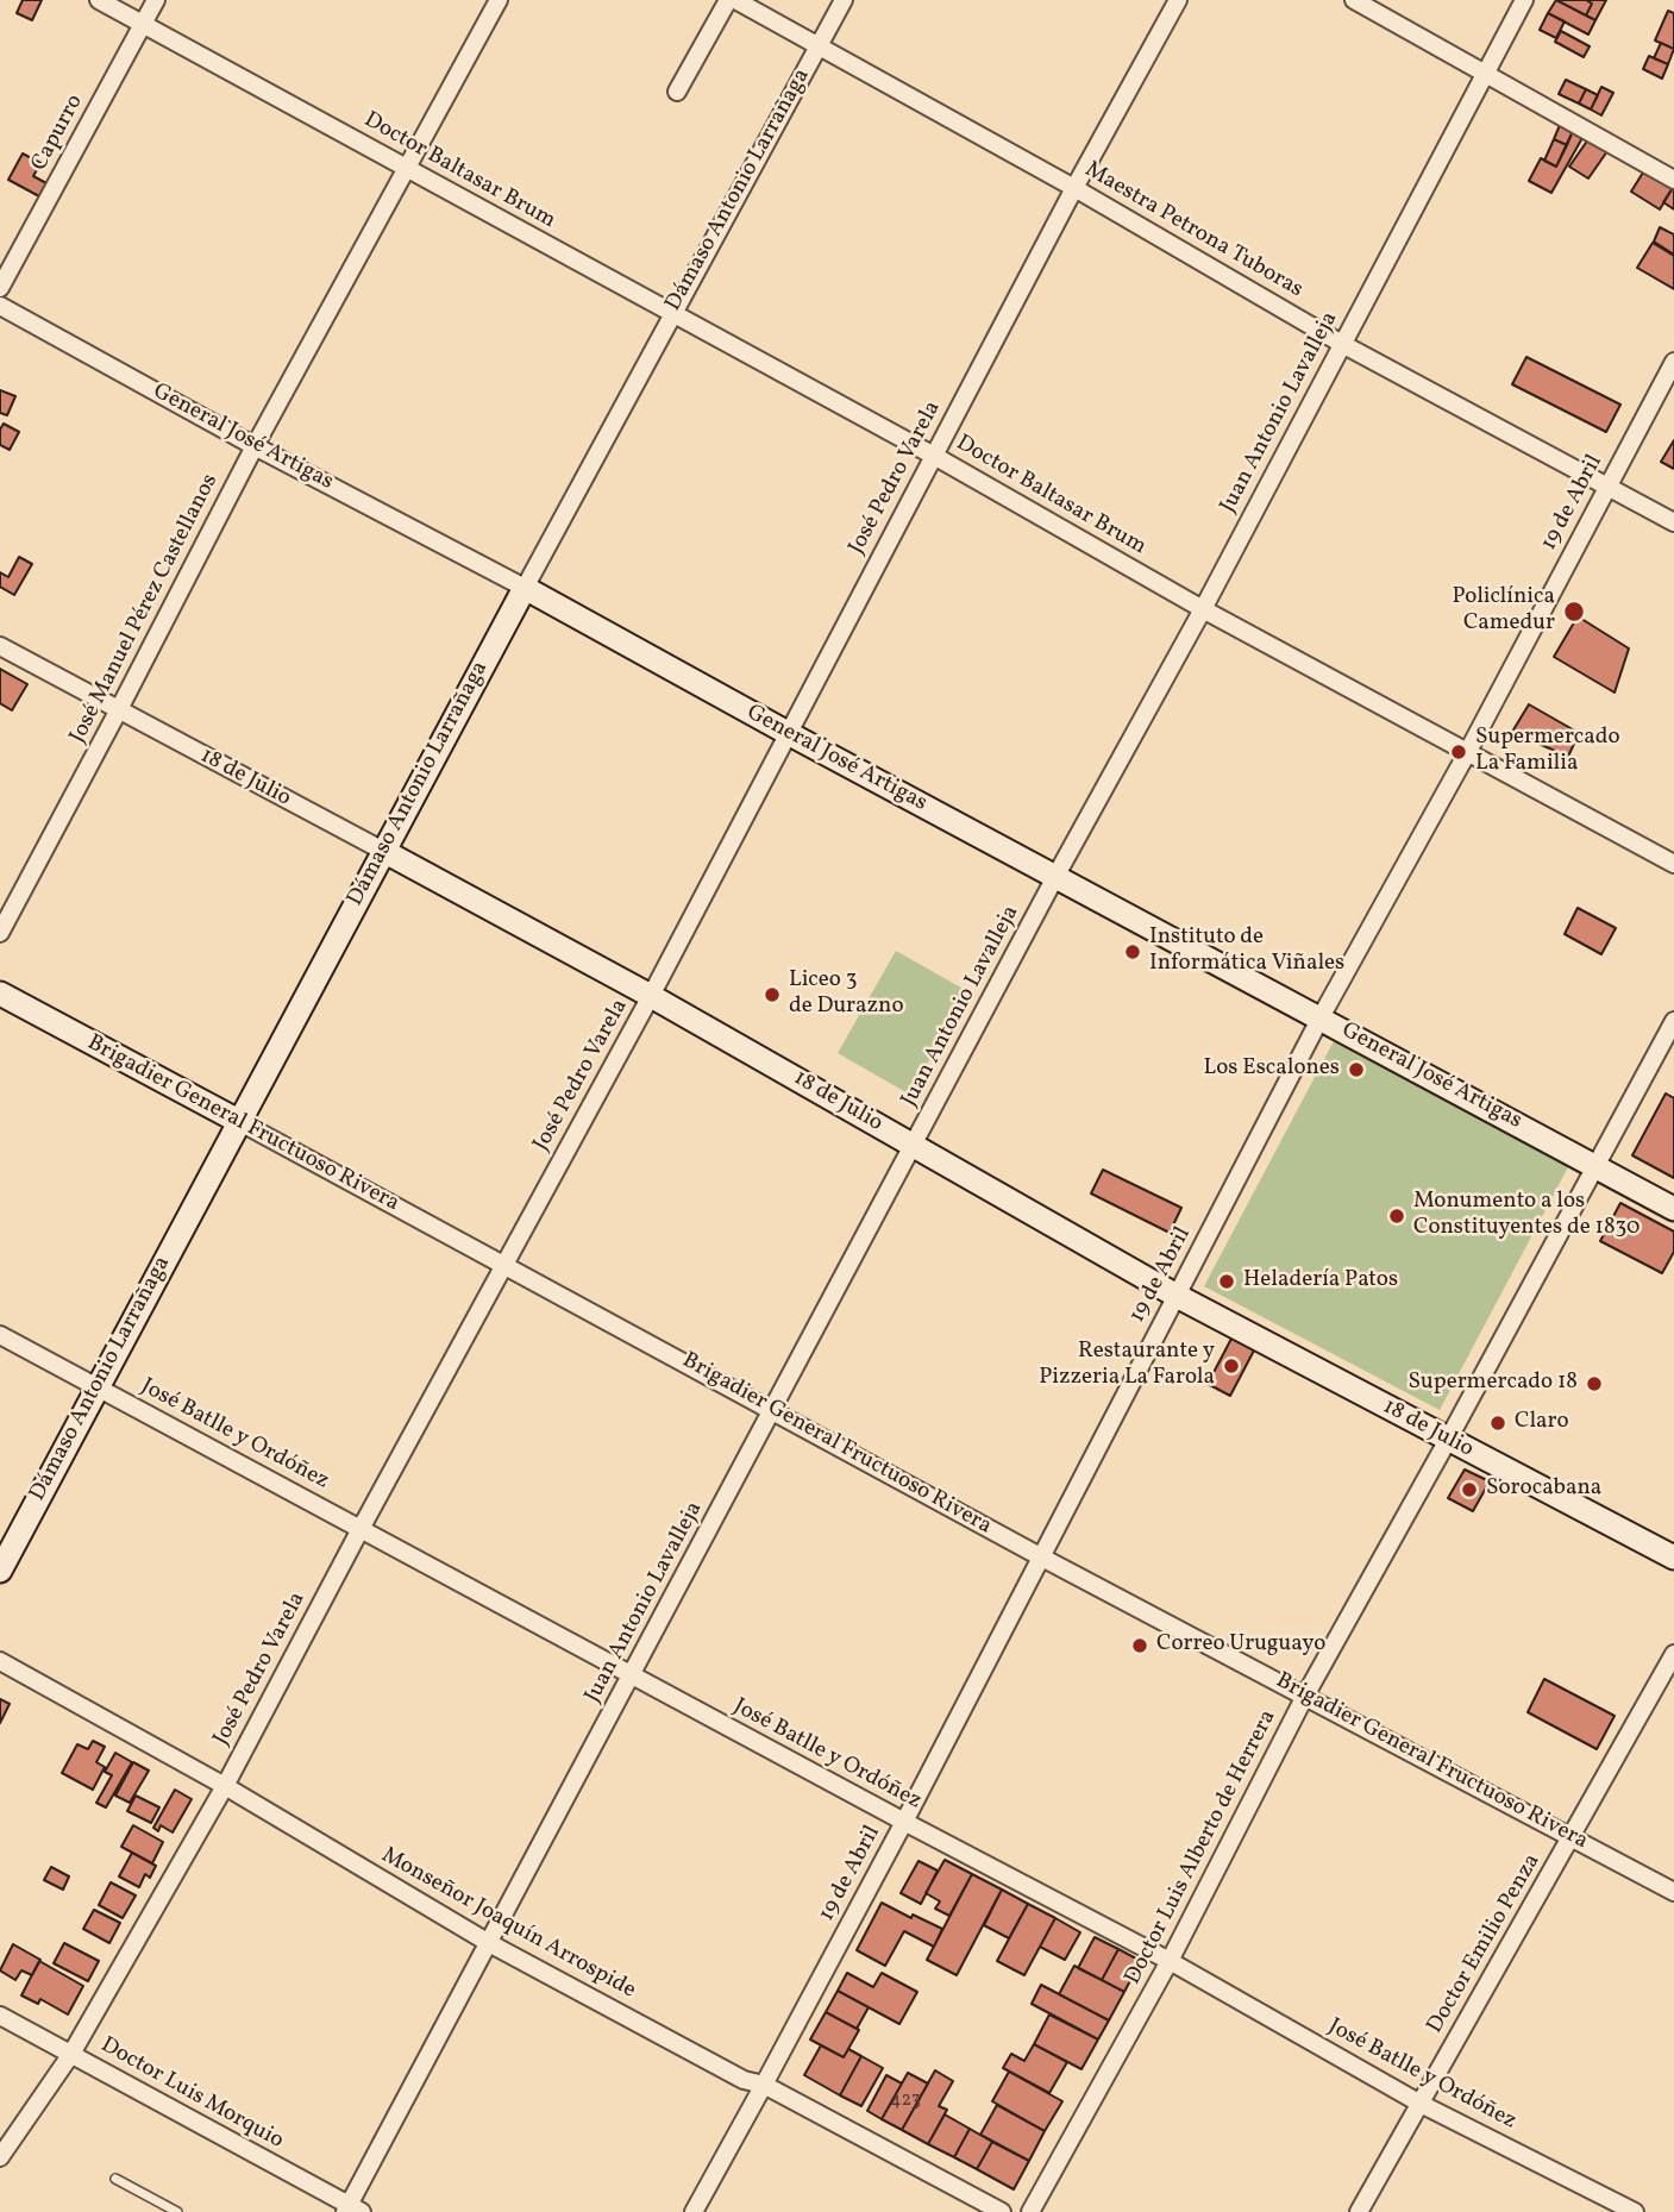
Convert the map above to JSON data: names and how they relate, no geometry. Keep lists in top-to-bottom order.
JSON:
{
  "streets": {
    "street": [
      "Capurro",
      "Doctor Baltasar Brum",
      "Dámaso Antonio Larrañaga",
      "Maestra Petrona Tuboras",
      "Juan Antonio Lavalleja",
      "General José Artigas",
      "José Pedro Varela",
      "19 de Abril",
      "José Manuel Pérez Castellanos",
      "18 de Julio",
      "Brigadier General Fructuoso Rivera",
      "José Batlle y Ordóñez",
      "Doctor Luis Alberto de Herrera",
      "Monseñor Joaquín Arrospide",
      "Doctor Emilio Penza",
      "Doctor Luis Morquio"
    ]
  },
  "crossings": [
    ["Capurro", "Doctor Baltasar Brum"],
    ["Doctor Baltasar Brum", "Dámaso Antonio Larrañaga"],
    ["Doctor Baltasar Brum", "Juan Antonio Lavalleja"],
    ["Doctor Baltasar Brum", "José Pedro Varela"],
    ["Doctor Baltasar Brum", "19 de Abril"],
    ["Doctor Baltasar Brum", "José Manuel Pérez Castellanos"],
    ["Dámaso Antonio Larrañaga", "Maestra Petrona Tuboras"],
    ["Dámaso Antonio Larrañaga", "General José Artigas"],
    ["Dámaso Antonio Larrañaga", "18 de Julio"],
    ["Dámaso Antonio Larrañaga", "Brigadier General Fructuoso Rivera"],
    ["Dámaso Antonio Larrañaga", "José Batlle y Ordóñez"],
    ["Maestra Petrona Tuboras", "Juan Antonio Lavalleja"],
    ["Maestra Petrona Tuboras", "José Pedro Varela"],
    ["Maestra Petrona Tuboras", "19 de Abril"],
    ["Juan Antonio Lavalleja", "General José Artigas"],
    ["Juan Antonio Lavalleja", "18 de Julio"],
    ["Juan Antonio Lavalleja", "Brigadier General Fructuoso Rivera"],
    ["Juan Antonio Lavalleja", "José Batlle y Ordóñez"],
    ["Juan Antonio Lavalleja", "Monseñor Joaquín Arrospide"],
    ["Juan Antonio Lavalleja", "Doctor Luis Morquio"],
    ["General José Artigas", "José Pedro Varela"],
    ["General José Artigas", "19 de Abril"],
    ["General José Artigas", "José Manuel Pérez Castellanos"],
    ["General José Artigas", "Doctor Luis Alberto de Herrera"],
    ["José Pedro Varela", "18 de Julio"],
    ["José Pedro Varela", "Brigadier General Fructuoso Rivera"],
    ["José Pedro Varela", "José Batlle y Ordóñez"],
    ["José Pedro Varela", "Monseñor Joaquín Arrospide"],
    ["José Pedro Varela", "Doctor Luis Morquio"],
    ["19 de Abril", "18 de Julio"],
    ["19 de Abril", "Brigadier General Fructuoso Rivera"],
    ["19 de Abril", "José Batlle y Ordóñez"],
    ["19 de Abril", "Monseñor Joaquín Arrospide"],
    ["José Manuel Pérez Castellanos", "18 de Julio"],
    ["18 de Julio", "Doctor Luis Alberto de Herrera"],
    ["Brigadier General Fructuoso Rivera", "Doctor Luis Alberto de Herrera"],
    ["Brigadier General Fructuoso Rivera", "Doctor Emilio Penza"],
    ["José Batlle y Ordóñez", "Doctor Luis Alberto de Herrera"],
    ["José Batlle y Ordóñez", "Doctor Emilio Penza"]
  ],
  "places": [
    "Policlínica Camedur",
    "Supermercado La Familia",
    "Instituto de Informática Viñales",
    "Liceo 3 de Durazno",
    "Los Escalones",
    "Monumento a los Constituyentes de 1830",
    "Heladería Patos",
    "Restaurante y Pizzeria La Farola",
    "Supermercado 18",
    "Claro",
    "Sorocabana",
    "Correo Uruguayo"
  ],
  "house_numbers": ["423"]
}
